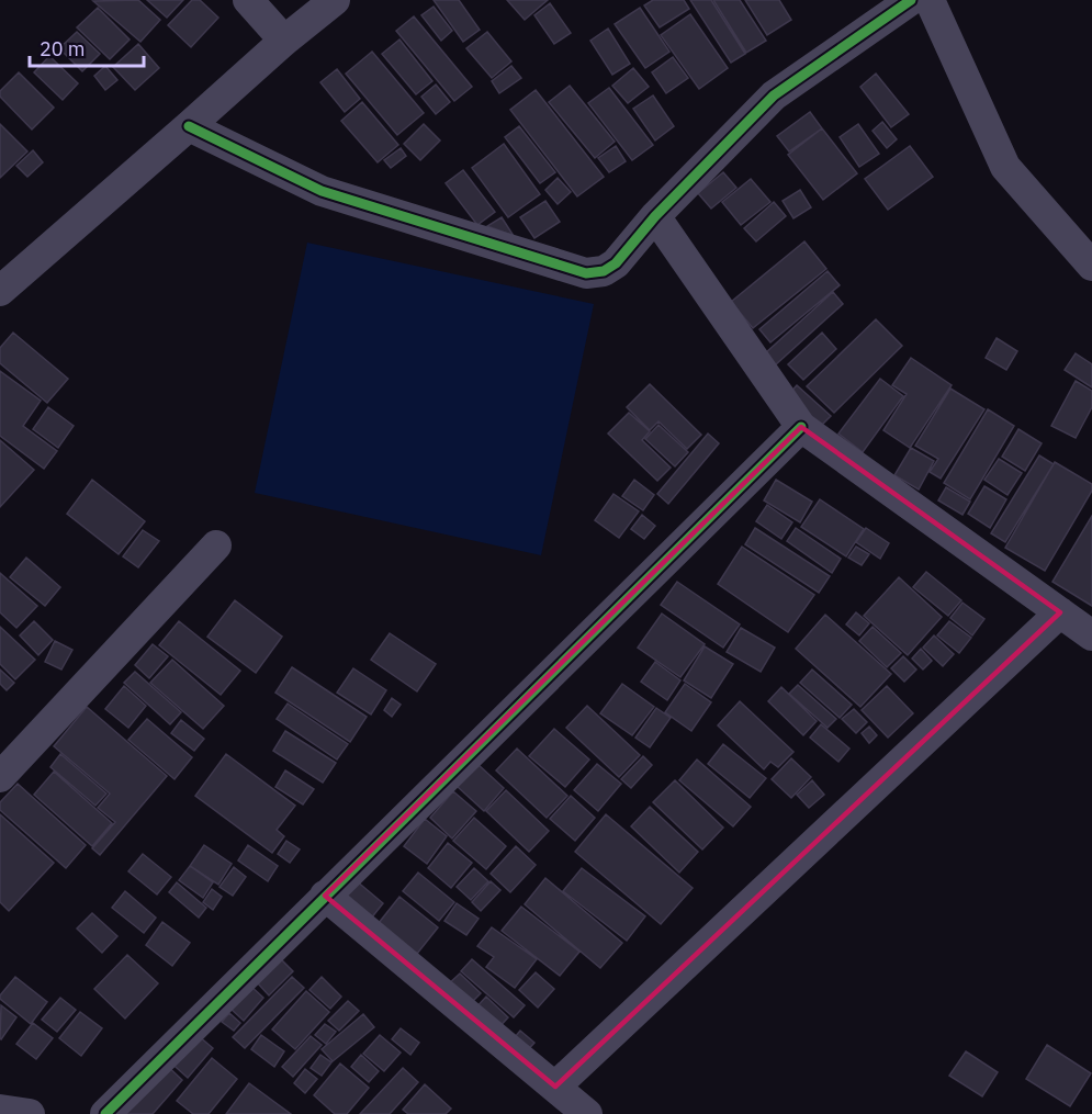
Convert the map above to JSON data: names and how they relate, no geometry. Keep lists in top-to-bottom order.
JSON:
{
  "scale_bar": "20 m"
}
